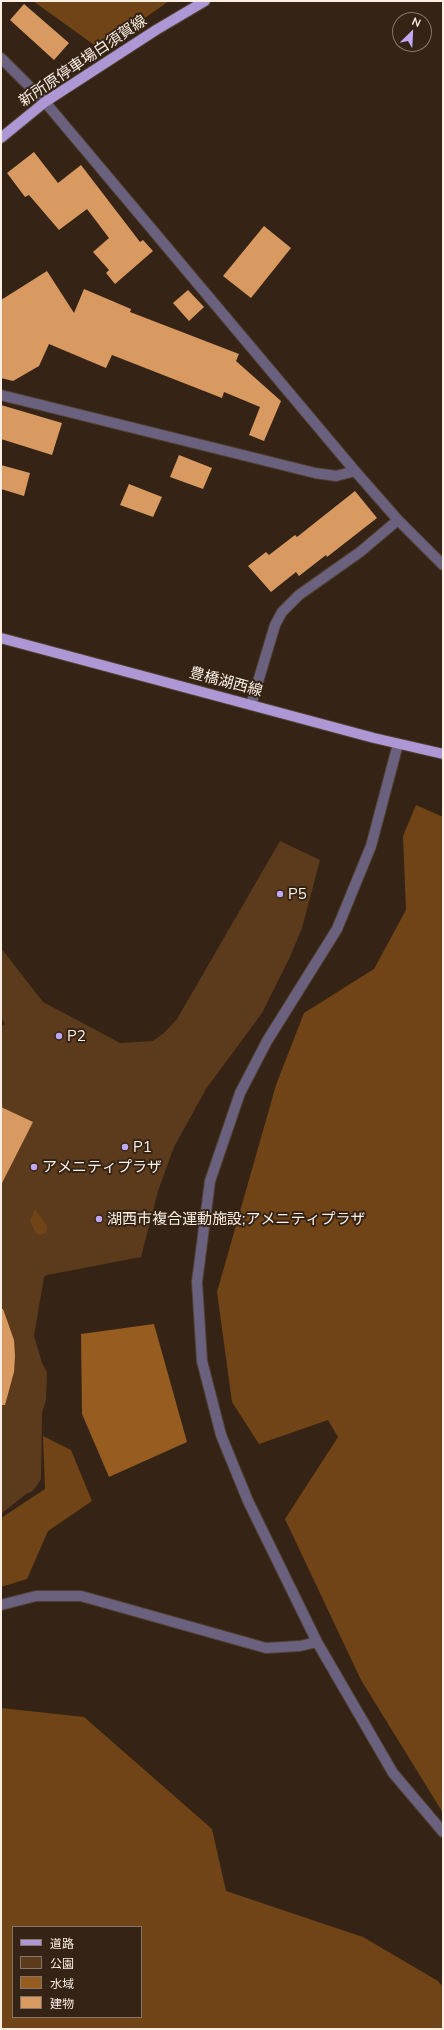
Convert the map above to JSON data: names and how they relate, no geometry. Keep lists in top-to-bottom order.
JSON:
{
  "streets": {
    "main road": ["新所原停車場白須賀線", "豊橋湖西線"]
  },
  "places": [
    "P5",
    "P2",
    "P1",
    "アメニティプラザ",
    "湖西市複合運動施設;アメニティプラザ"
  ],
  "legend": [
    "道路",
    "公園",
    "水域",
    "建物"
  ],
  "north": "top right"
}
